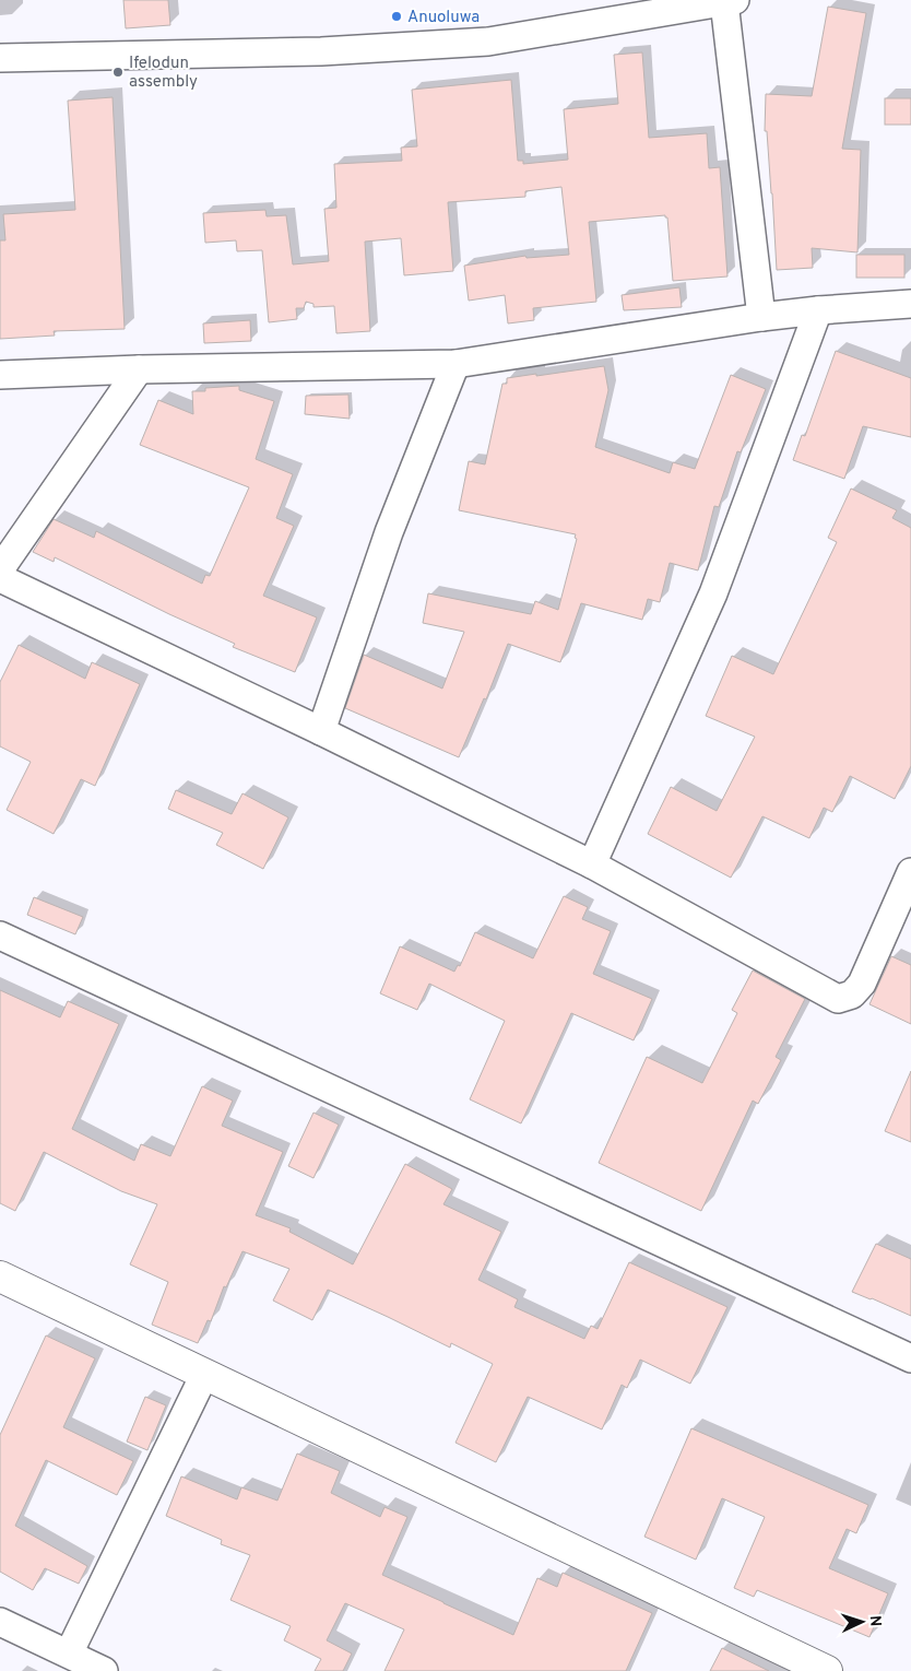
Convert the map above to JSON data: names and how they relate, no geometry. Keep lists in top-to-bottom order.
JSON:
{
  "places": ["Anuoluwa", "Ifelodun assembly"],
  "north": "right"
}
